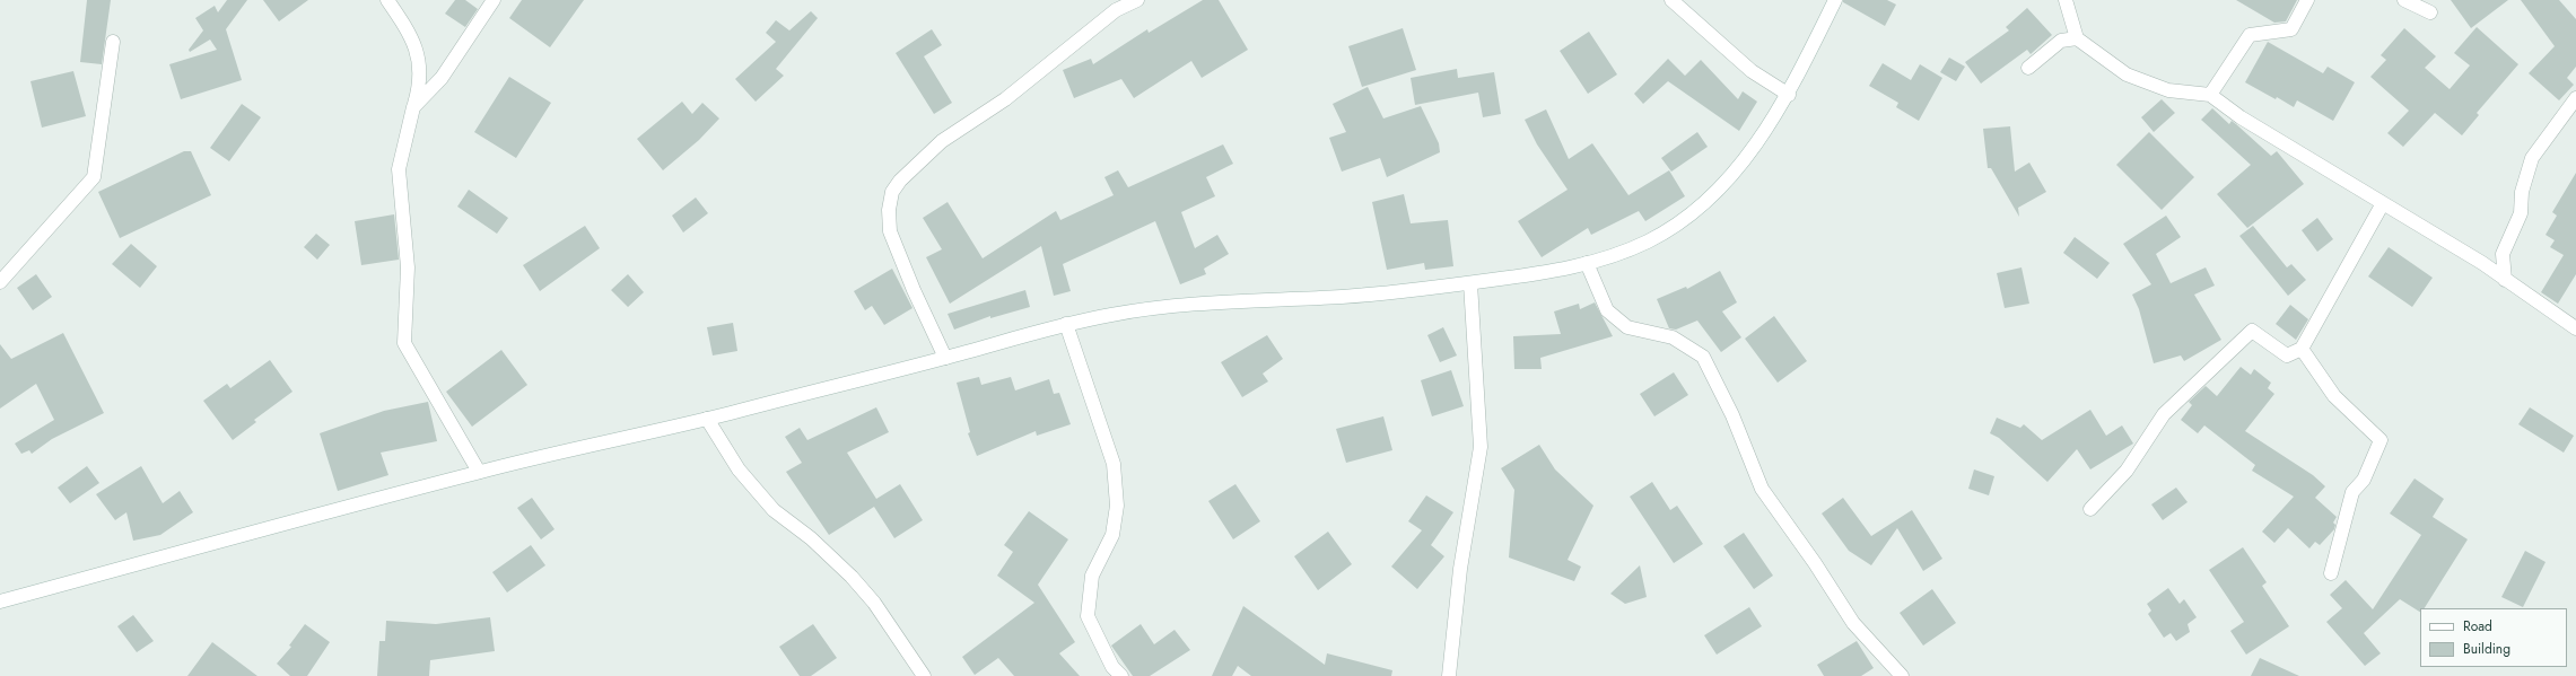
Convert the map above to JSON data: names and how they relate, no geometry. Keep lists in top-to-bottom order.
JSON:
{
  "legend": ["Road", "Building"]
}
